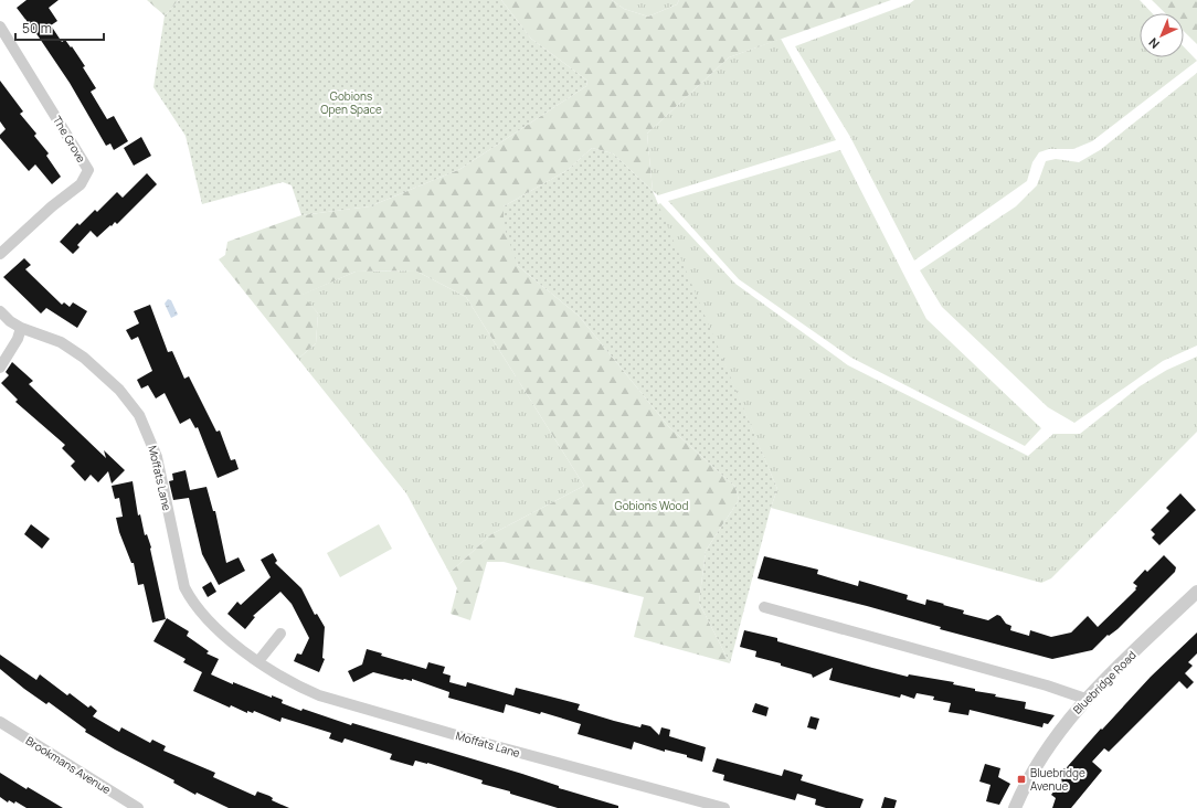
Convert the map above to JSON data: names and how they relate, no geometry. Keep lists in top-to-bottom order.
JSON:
{
  "streets": {
    "street": [
      "The Grove",
      "Moffats Lane",
      "Bluebridge Road",
      "Brookmans Avenue"
    ]
  },
  "parks": ["Gobions Open Space", "Gobions Wood"],
  "places": {
    "transit": ["Bluebridge Avenue"]
  },
  "scale_bar": "50 m",
  "north": "bottom left"
}
